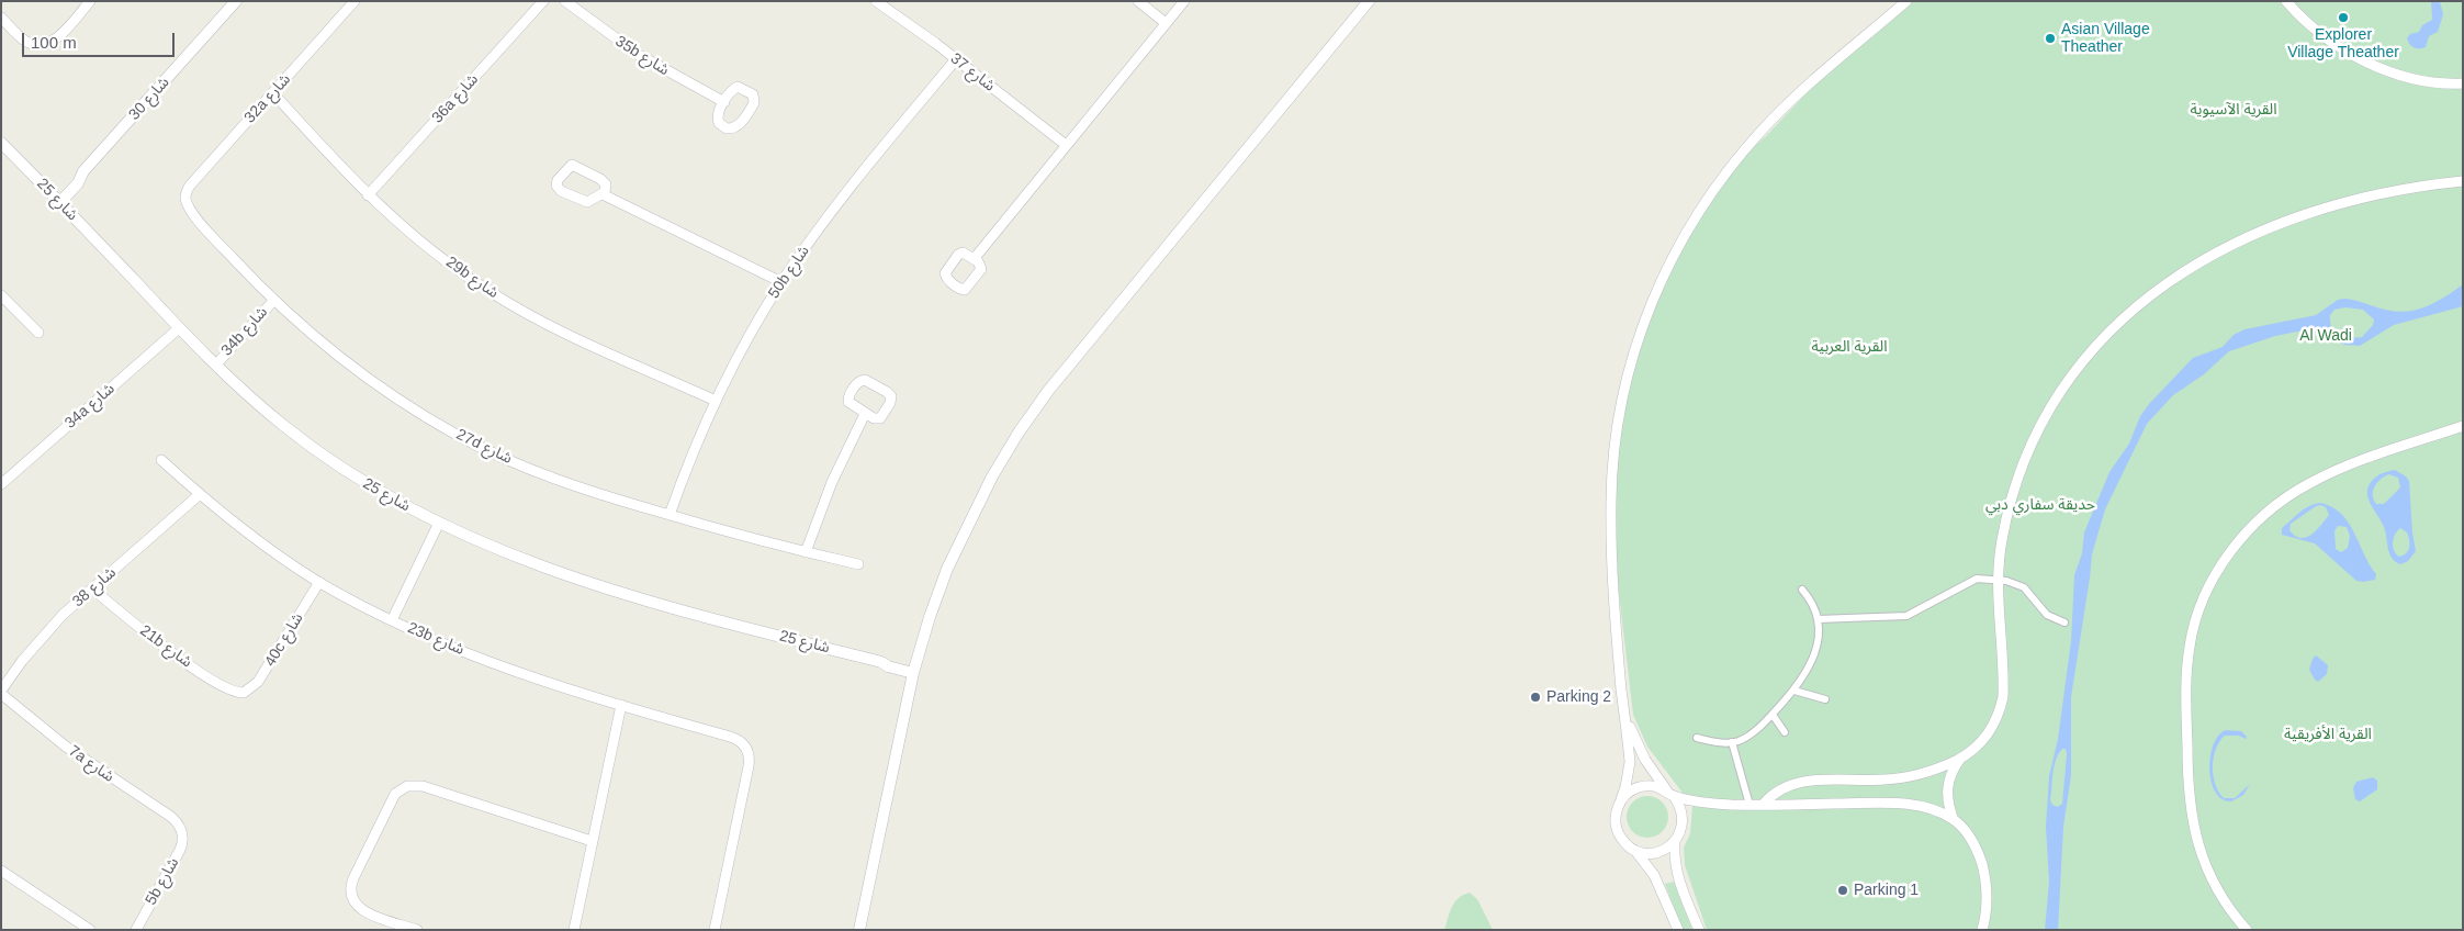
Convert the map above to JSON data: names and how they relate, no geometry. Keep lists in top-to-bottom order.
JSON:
{
  "streets": {
    "street": [
      "35b شارع",
      "شارع 37",
      "شارع 30",
      "32a شارع",
      "36a شارع",
      "شارع 25",
      "50b شارع",
      "29b شارع",
      "34b شارع",
      "34a شارع",
      "27d شارع",
      "شارع 38",
      "23b شارع",
      "40c شارع",
      "21b شارع",
      "7a شارع",
      "5b شارع"
    ]
  },
  "crossings": [
    ["شارع 37", "50b شارع"],
    ["شارع 30", "شارع 25"],
    ["32a شارع", "29b شارع"],
    ["32a شارع", "27d شارع"],
    ["36a شارع", "29b شارع"],
    ["شارع 25", "34b شارع"],
    ["شارع 25", "34a شارع"],
    ["50b شارع", "29b شارع"],
    ["50b شارع", "27d شارع"],
    ["34b شارع", "27d شارع"],
    ["شارع 38", "23b شارع"],
    ["شارع 38", "21b شارع"],
    ["شارع 38", "7a شارع"],
    ["23b شارع", "40c شارع"],
    ["40c شارع", "21b شارع"],
    ["7a شارع", "5b شارع"]
  ],
  "parks": [
    "القرية الآسيوية",
    "Al Wadi",
    "القرية العربية",
    "حديقة سفاري دبي",
    "القرية الأفريقية"
  ],
  "places": [
    "Explorer Village Theather",
    "Asian Village Theather",
    "Parking 2",
    "Parking 1"
  ],
  "scale_bar": "100 m"
}
